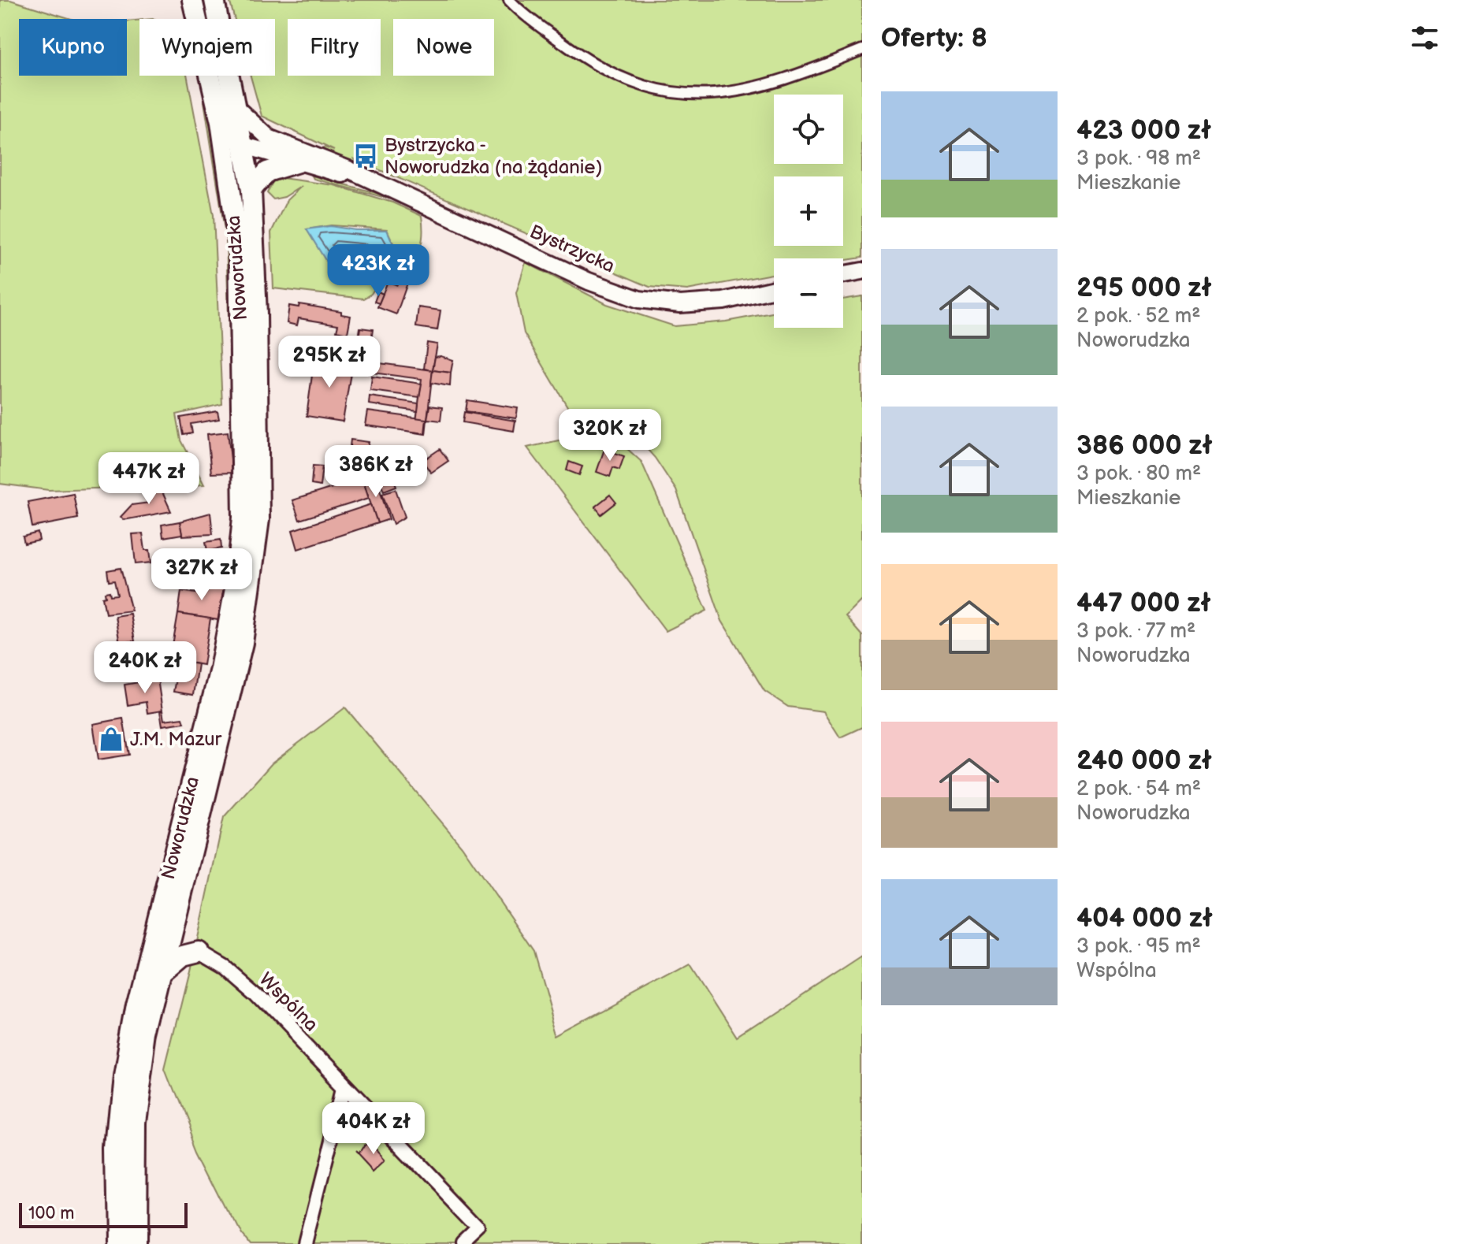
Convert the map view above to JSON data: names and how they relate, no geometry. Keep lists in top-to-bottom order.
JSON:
{
  "streets": {
    "main road": ["Noworudzka"],
    "street": ["Bystrzycka", "Wspólna"]
  },
  "crossings": [
    ["Bystrzycka", "Noworudzka"]
  ],
  "places": {
    "bus stop": ["Bystrzycka - Noworudzka (na żądanie)"],
    "shop": ["J.M. Mazur"]
  },
  "scale_bar": "100 m",
  "page": {
    "heading": "Oferty: 8",
    "chip": [
      "Kupno",
      "Wynajem",
      "Filtry",
      "Nowe"
    ],
    "list": [
      {
        "name": "423 000 zł",
        "note": "3 pok. · 98 m² · Mieszkanie"
      },
      {
        "name": "295 000 zł",
        "note": "2 pok. · 52 m² · Noworudzka"
      },
      {
        "name": "386 000 zł",
        "note": "3 pok. · 80 m² · Mieszkanie"
      },
      {
        "name": "447 000 zł",
        "note": "3 pok. · 77 m² · Noworudzka"
      },
      {
        "name": "240 000 zł",
        "note": "2 pok. · 54 m² · Noworudzka"
      },
      {
        "name": "404 000 zł",
        "note": "3 pok. · 95 m² · Wspólna"
      }
    ],
    "map_buttons": ["+", "−"],
    "price": [
      "423K zł",
      "295K zł",
      "320K zł",
      "386K zł",
      "447K zł",
      "327K zł",
      "240K zł",
      "404K zł"
    ],
    "scale": "100 m"
  }
}
